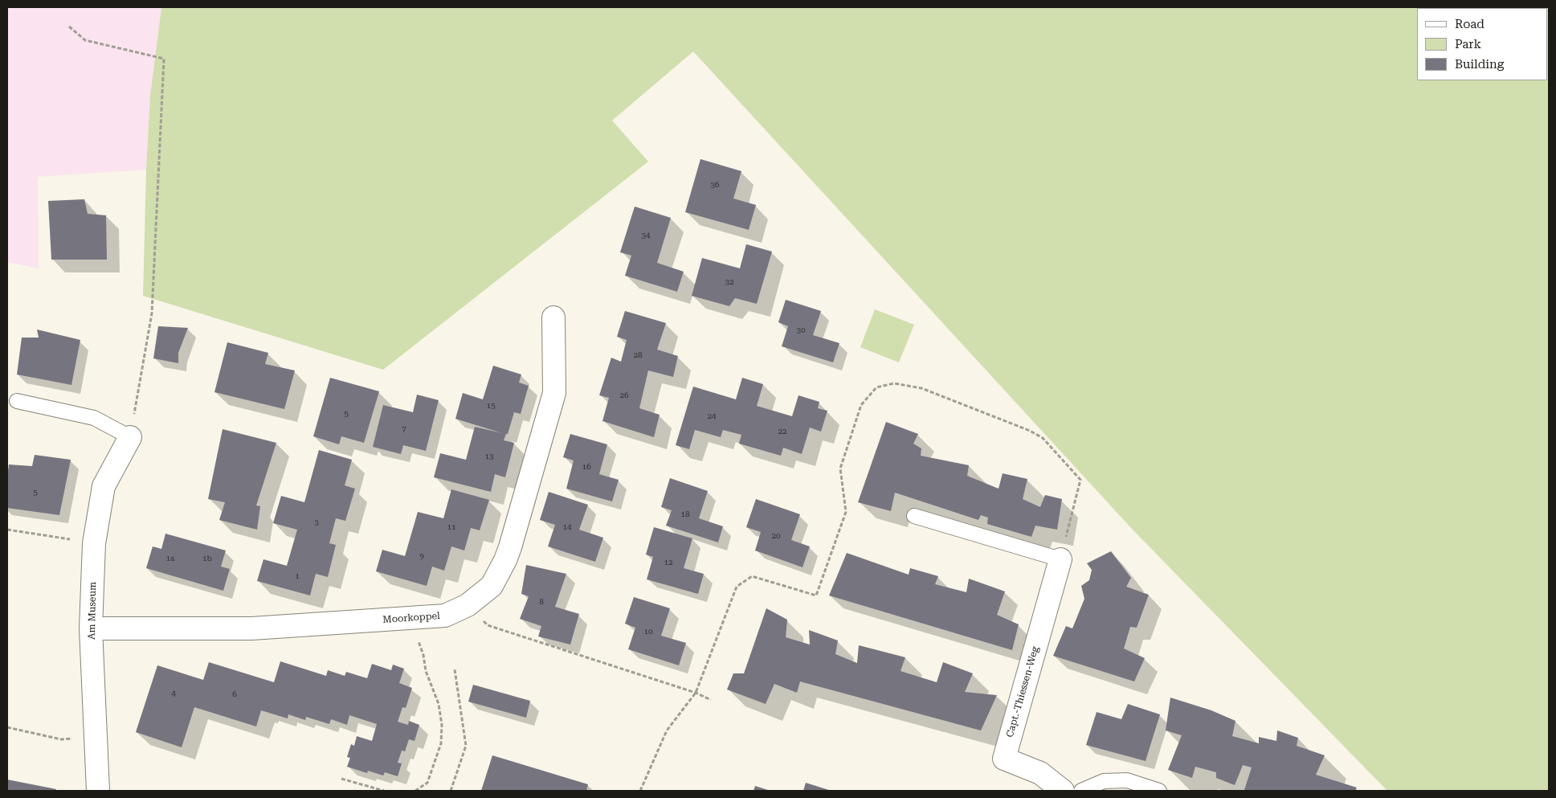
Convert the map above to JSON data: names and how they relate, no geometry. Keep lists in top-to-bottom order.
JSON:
{
  "streets": {
    "street": ["Am Museum", "Moorkoppel", "Capt.-Thiessen-Weg"]
  },
  "crossings": [
    ["Am Museum", "Moorkoppel"]
  ],
  "house_numbers": [
    "36",
    "34",
    "32",
    "30",
    "28",
    "26",
    "15",
    "5",
    "24",
    "7",
    "22",
    "13",
    "16",
    "5",
    "18",
    "3",
    "11",
    "14",
    "20",
    "9",
    "1a",
    "1b",
    "12",
    "1",
    "8",
    "10",
    "4",
    "6"
  ],
  "legend": ["Road", "Park", "Building"]
}
